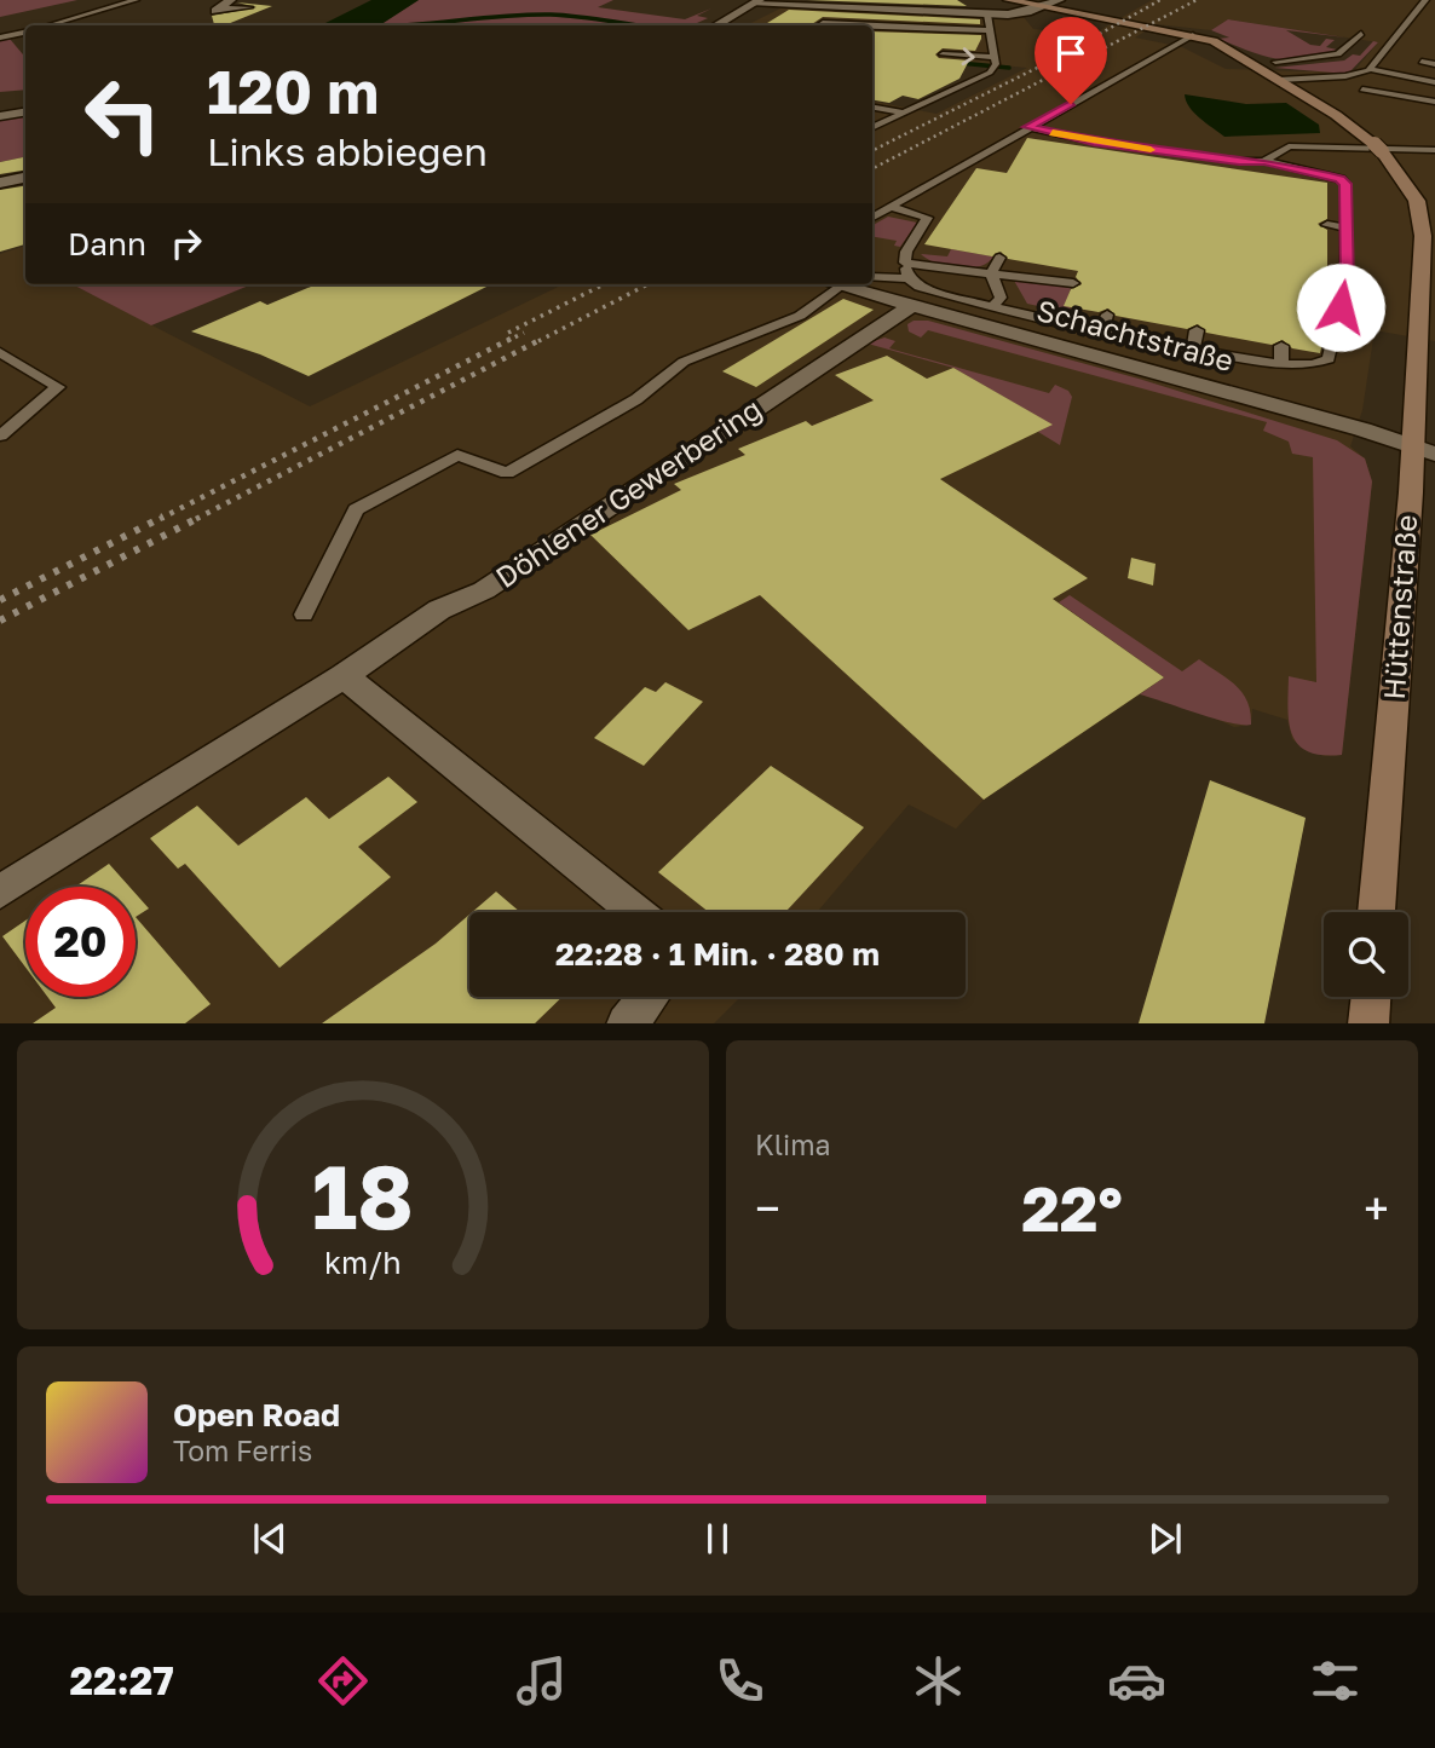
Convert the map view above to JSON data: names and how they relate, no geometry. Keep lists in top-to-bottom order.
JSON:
{
  "streets": {
    "main road": ["Hüttenstraße"],
    "street": ["Schachtstraße", "Döhlener Gewerbering"]
  },
  "crossings": [
    ["Schachtstraße", "Döhlener Gewerbering"],
    ["Schachtstraße", "Hüttenstraße"]
  ],
  "page": {
    "turn": ["120 m", "Links abbiegen"],
    "then": "Dann",
    "limit": "20",
    "trip": "22:28 · 1 Min. · 280 m",
    "tile": "Klima",
    "heat": ["−", "22°", "+"],
    "song": ["Open Road", "Tom Ferris"],
    "tabs": "22:27",
    "gauge": ["18", "km/h"]
  }
}
